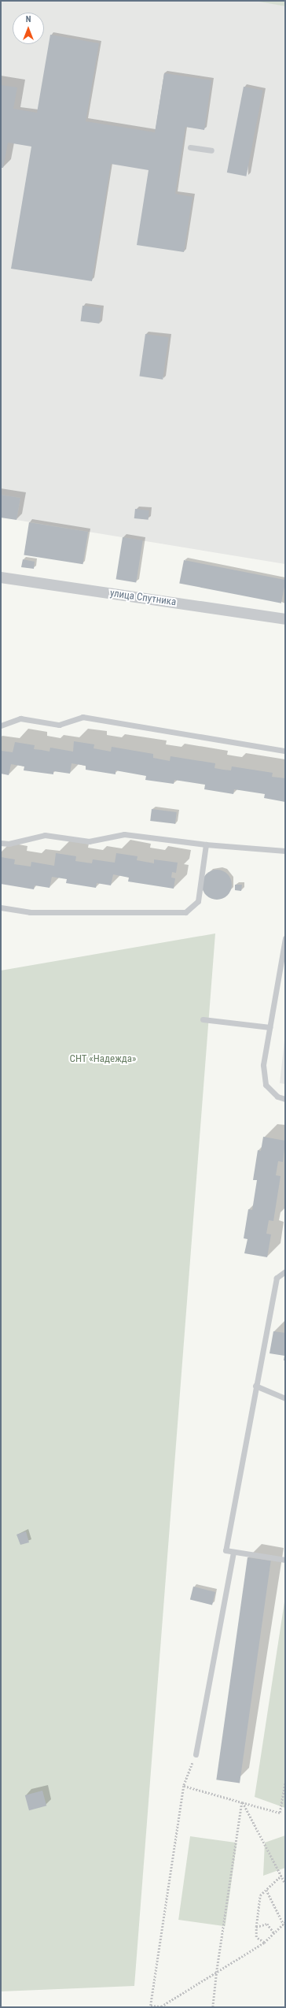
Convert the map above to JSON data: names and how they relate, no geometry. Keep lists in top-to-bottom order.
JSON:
{
  "streets": {
    "street": ["улица Спутника"]
  },
  "parks": ["СНТ «Надежда»"],
  "north": "top"
}
